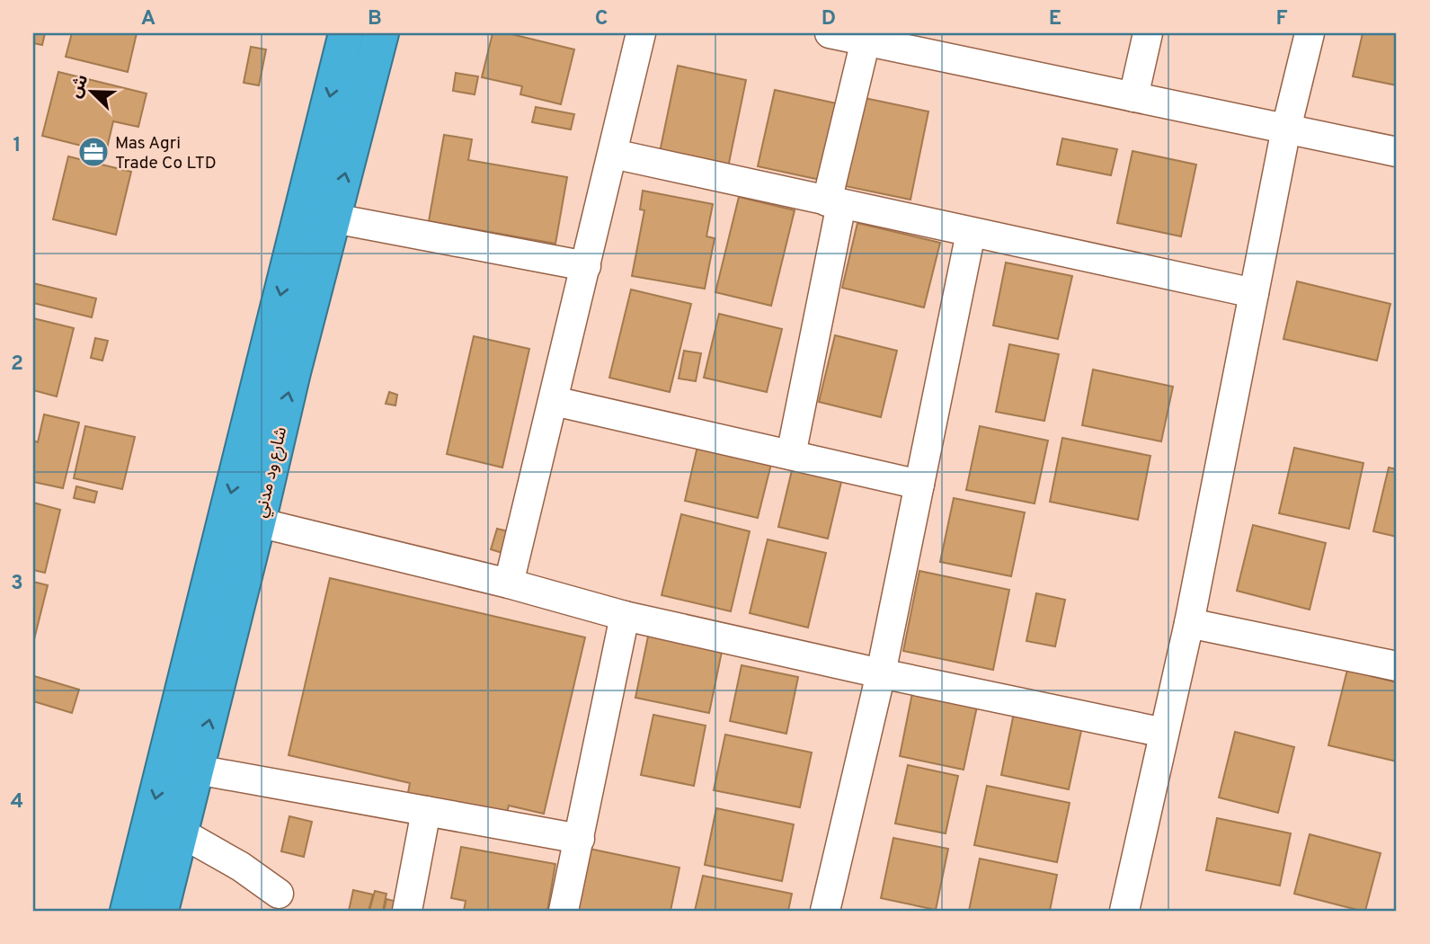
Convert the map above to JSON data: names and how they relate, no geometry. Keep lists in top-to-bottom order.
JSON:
{
  "streets": {
    "highway": ["شارع ود مدني"]
  },
  "places": {
    "office": ["Mas Agri Trade Co LTD"]
  },
  "north": "top left",
  "grid": {
    "columns": [
      "A",
      "B",
      "C",
      "D",
      "E",
      "F"
    ],
    "rows": [
      "1",
      "2",
      "3",
      "4"
    ]
  }
}
